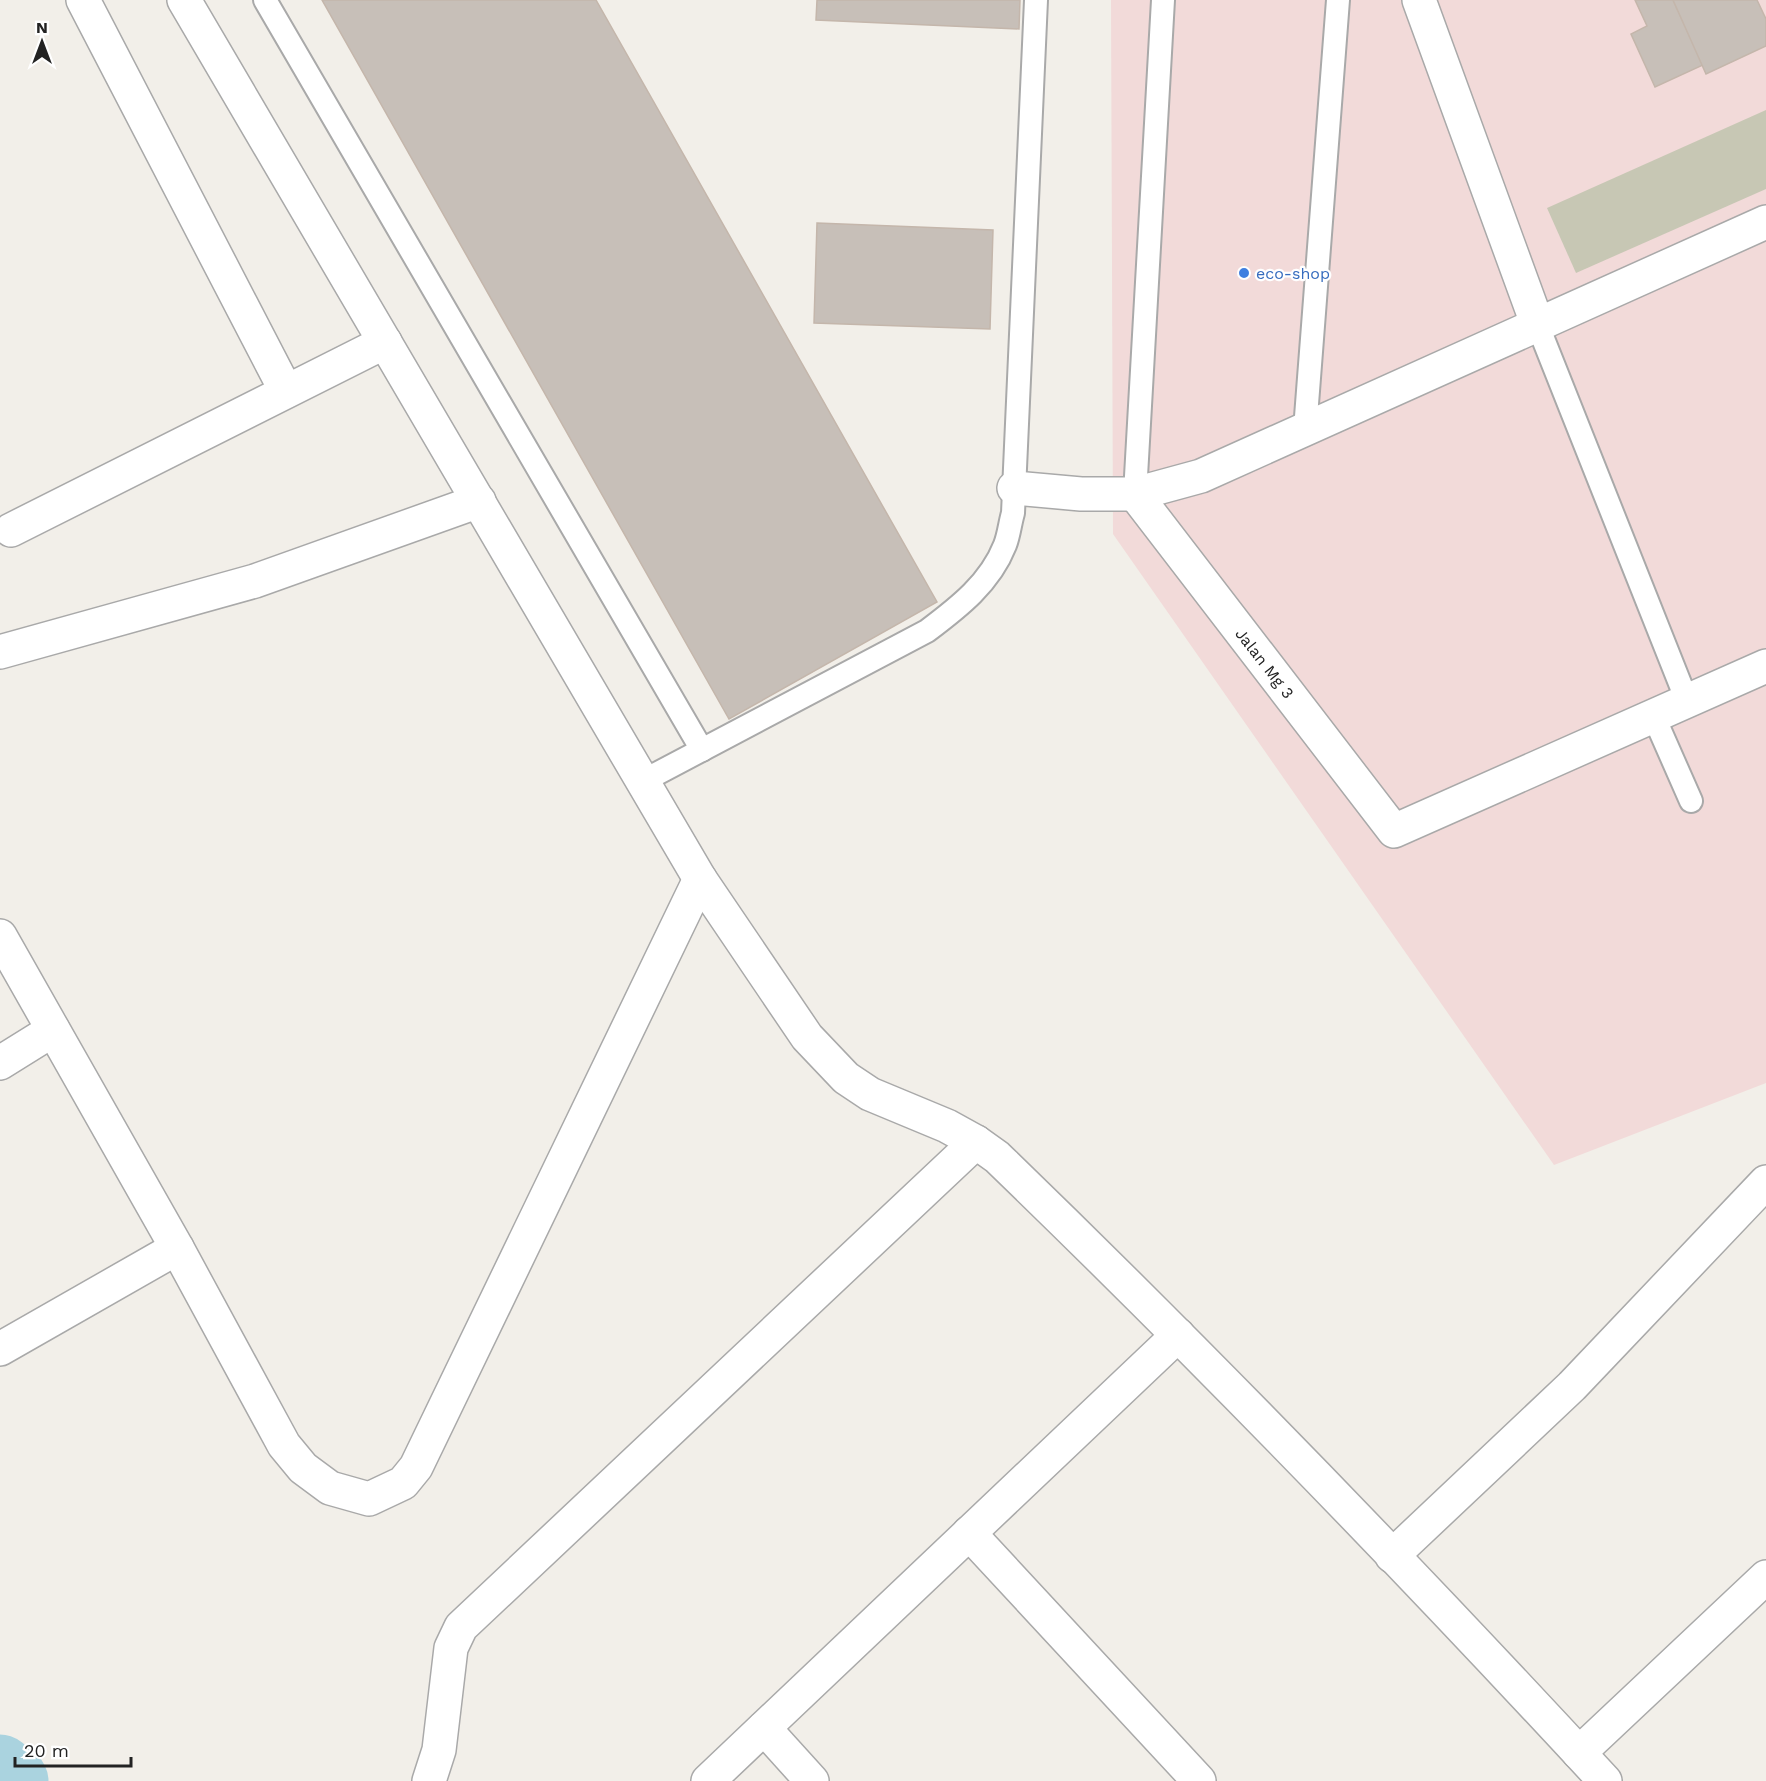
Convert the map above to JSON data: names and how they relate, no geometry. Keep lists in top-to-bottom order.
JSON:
{
  "streets": {
    "street": ["Jalan Mg 3"]
  },
  "places": ["eco-shop"],
  "scale_bar": "20 m",
  "north": "top"
}
